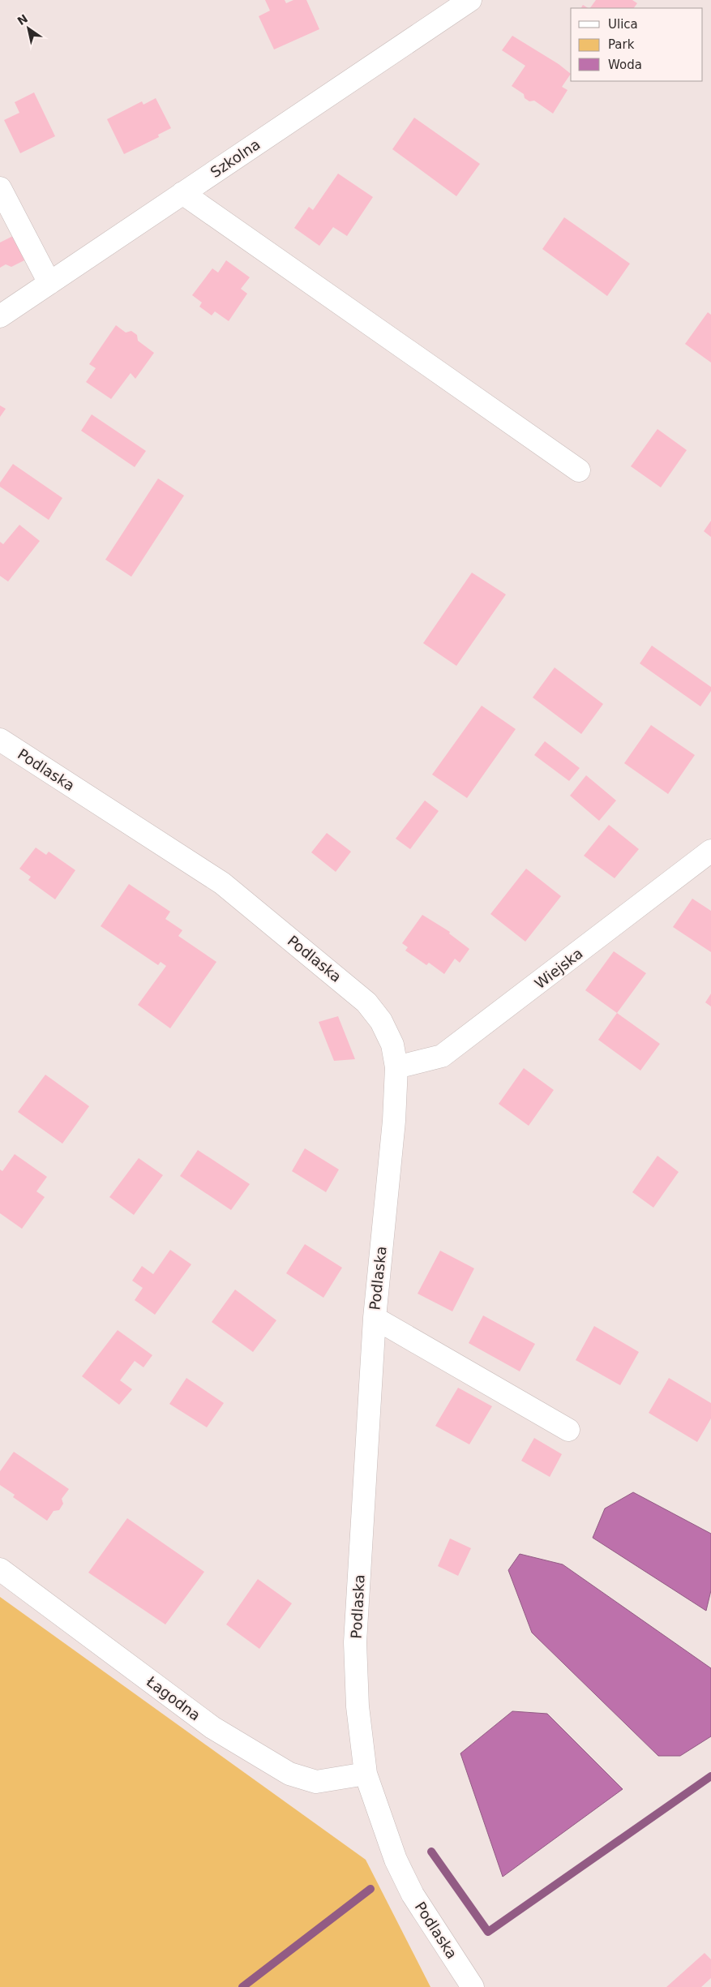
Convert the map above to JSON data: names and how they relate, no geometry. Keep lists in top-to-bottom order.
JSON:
{
  "streets": {
    "street": [
      "Szkolna",
      "Podlaska",
      "Wiejska",
      "Łagodna"
    ]
  },
  "crossings": [
    ["Podlaska", "Wiejska"],
    ["Podlaska", "Łagodna"]
  ],
  "legend": ["Ulica", "Park", "Woda"],
  "north": "top left"
}
